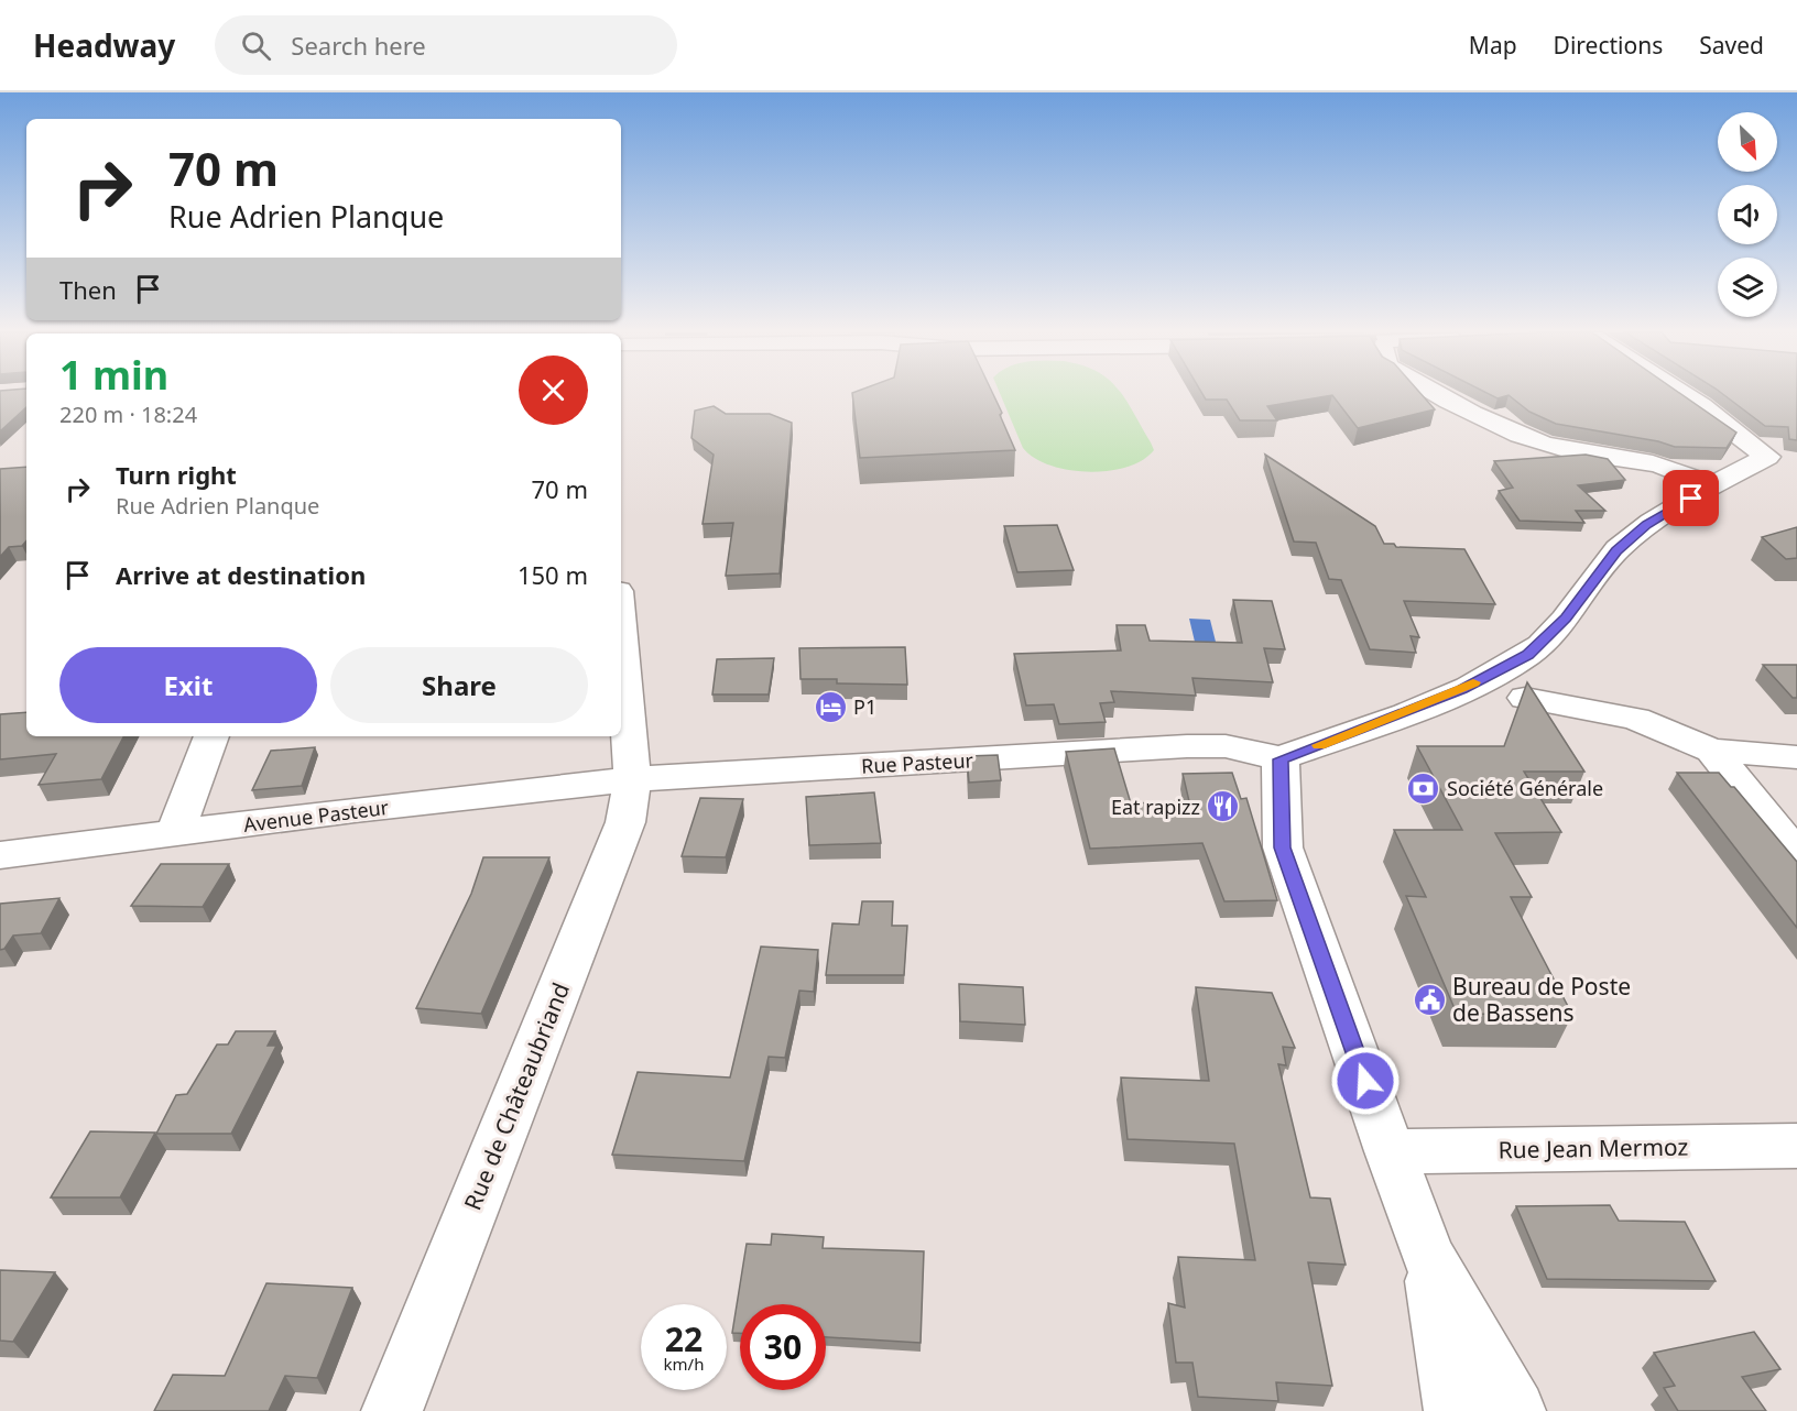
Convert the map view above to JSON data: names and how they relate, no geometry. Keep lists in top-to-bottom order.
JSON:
{
  "streets": {
    "street": [
      "Rue Pasteur",
      "Avenue Pasteur",
      "Rue de Châteaubriand",
      "Rue Jean Mermoz"
    ]
  },
  "crossings": [
    ["Rue Pasteur", "Avenue Pasteur"],
    ["Rue Pasteur", "Rue de Châteaubriand"],
    ["Avenue Pasteur", "Rue de Châteaubriand"]
  ],
  "places": {
    "hotel": ["P1"],
    "bank": ["Société Générale"],
    "restaurant": ["Eat rapizz"],
    "public building": ["Bureau de Poste de Bassens"]
  },
  "north": "bottom right",
  "page": {
    "header": "Headway",
    "search": "Search here",
    "nav": ["Map", "Directions", "Saved"],
    "turn": ["70 m", "Rue Adrien Planque"],
    "then": "Then",
    "heading": ["1 min", "220 m · 18:24"],
    "list": [
      {
        "name": "Turn right",
        "note": "Rue Adrien Planque",
        "value": "70 m"
      },
      {
        "name": "Arrive at destination",
        "value": "150 m"
      }
    ],
    "buttons": ["Exit", "Share"],
    "speed": "22 km/h",
    "limit": "30"
  }
}
